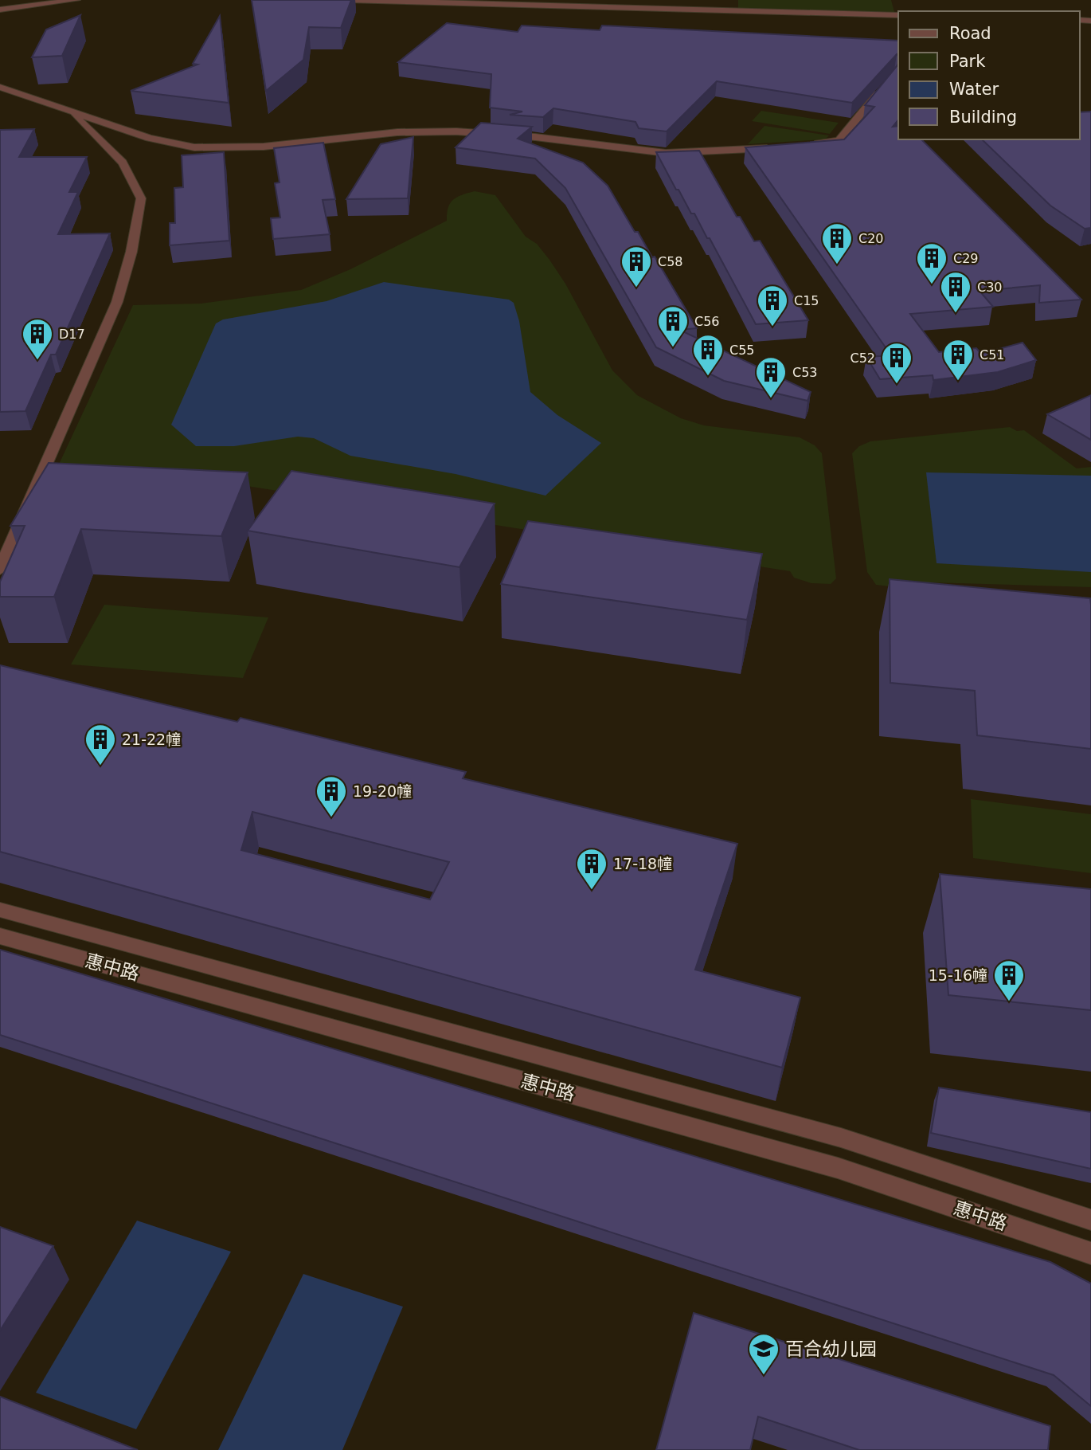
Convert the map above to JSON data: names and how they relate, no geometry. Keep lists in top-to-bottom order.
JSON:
{
  "streets": {
    "street": ["惠中路"]
  },
  "places": {
    "building": [
      "C20",
      "C29",
      "C58",
      "C30",
      "C15",
      "C56",
      "D17",
      "C55",
      "C51",
      "C52",
      "C53",
      "21-22幢",
      "19-20幢",
      "17-18幢",
      "15-16幢"
    ],
    "school or university": ["百合幼儿园"]
  },
  "legend": [
    "Road",
    "Park",
    "Water",
    "Building"
  ]
}
